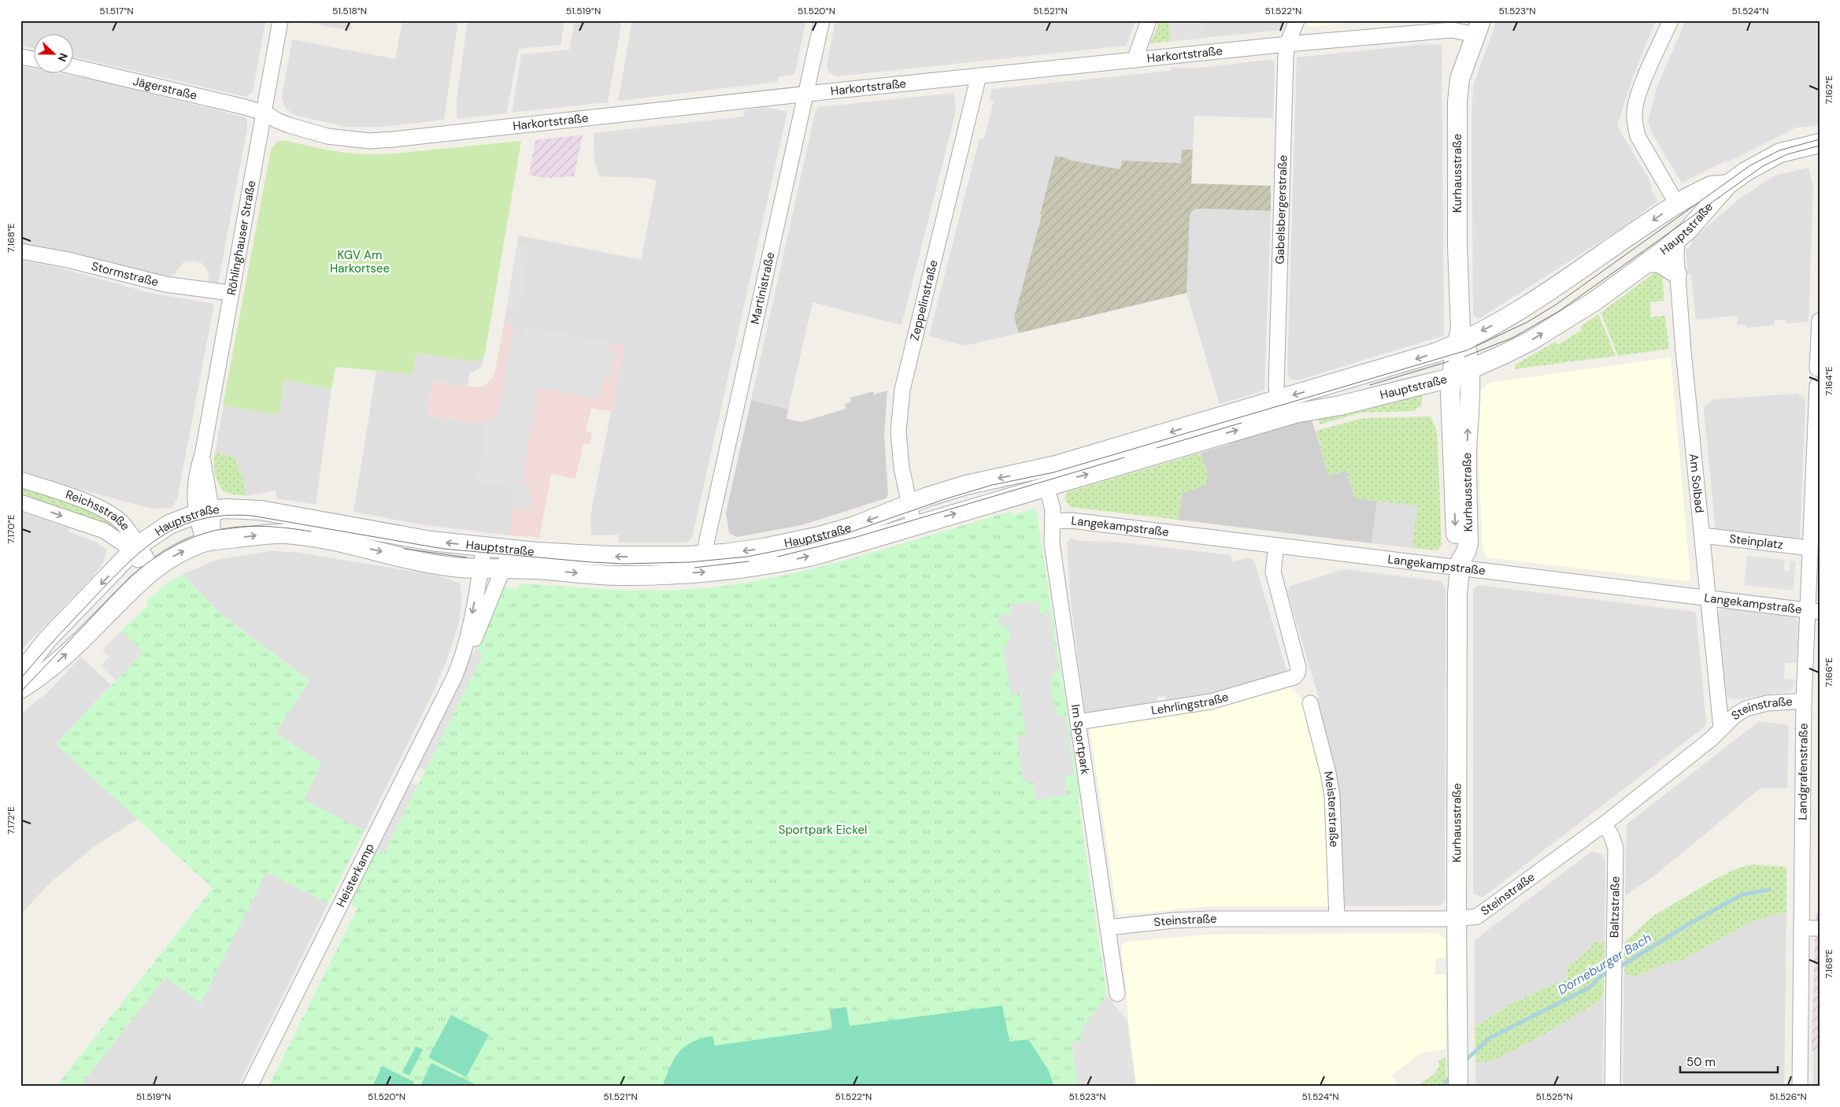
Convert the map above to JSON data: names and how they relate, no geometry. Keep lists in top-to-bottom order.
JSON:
{
  "streets": {
    "street": [
      "Harkortstraße",
      "Jägerstraße",
      "Kurhausstraße",
      "Gabelsbergerstraße",
      "Hauptstraße",
      "Röhlinghauser Straße",
      "Stormstraße",
      "Martinistraße",
      "Zeppelinstraße",
      "Am Solbad",
      "Reichsstraße",
      "Langekampstraße",
      "Steinplatz",
      "Lehrlingstraße",
      "Steinstraße",
      "Im Sportpark",
      "Landgrafenstraße",
      "Meisterstraße",
      "Heisterkamp",
      "Baltzstraße"
    ]
  },
  "crossings": [
    ["Harkortstraße", "Jägerstraße"],
    ["Harkortstraße", "Kurhausstraße"],
    ["Harkortstraße", "Gabelsbergerstraße"],
    ["Harkortstraße", "Röhlinghauser Straße"],
    ["Harkortstraße", "Martinistraße"],
    ["Harkortstraße", "Zeppelinstraße"],
    ["Jägerstraße", "Röhlinghauser Straße"],
    ["Kurhausstraße", "Hauptstraße"],
    ["Kurhausstraße", "Langekampstraße"],
    ["Kurhausstraße", "Steinstraße"],
    ["Gabelsbergerstraße", "Hauptstraße"],
    ["Hauptstraße", "Röhlinghauser Straße"],
    ["Hauptstraße", "Martinistraße"],
    ["Hauptstraße", "Zeppelinstraße"],
    ["Hauptstraße", "Am Solbad"],
    ["Hauptstraße", "Reichsstraße"],
    ["Hauptstraße", "Im Sportpark"],
    ["Hauptstraße", "Heisterkamp"],
    ["Röhlinghauser Straße", "Stormstraße"],
    ["Am Solbad", "Langekampstraße"],
    ["Am Solbad", "Steinplatz"],
    ["Am Solbad", "Steinstraße"],
    ["Langekampstraße", "Lehrlingstraße"],
    ["Langekampstraße", "Im Sportpark"],
    ["Langekampstraße", "Landgrafenstraße"],
    ["Steinplatz", "Landgrafenstraße"],
    ["Lehrlingstraße", "Im Sportpark"],
    ["Steinstraße", "Im Sportpark"],
    ["Steinstraße", "Landgrafenstraße"],
    ["Steinstraße", "Meisterstraße"],
    ["Steinstraße", "Baltzstraße"]
  ],
  "water": ["Dorneburger Bach"],
  "parks": ["KGV Am Harkortsee", "Sportpark Eickel"],
  "scale_bar": "50 m",
  "north": "right",
  "coordinates": [
    "51.517°N",
    "51.518°N",
    "51.519°N",
    "51.520°N",
    "51.521°N",
    "51.522°N",
    "51.523°N",
    "51.524°N",
    "7.162°E",
    "7.168°E",
    "7.164°E",
    "7.170°E",
    "7.166°E",
    "7.172°E",
    "51.525°N",
    "51.526°N"
  ]
}
